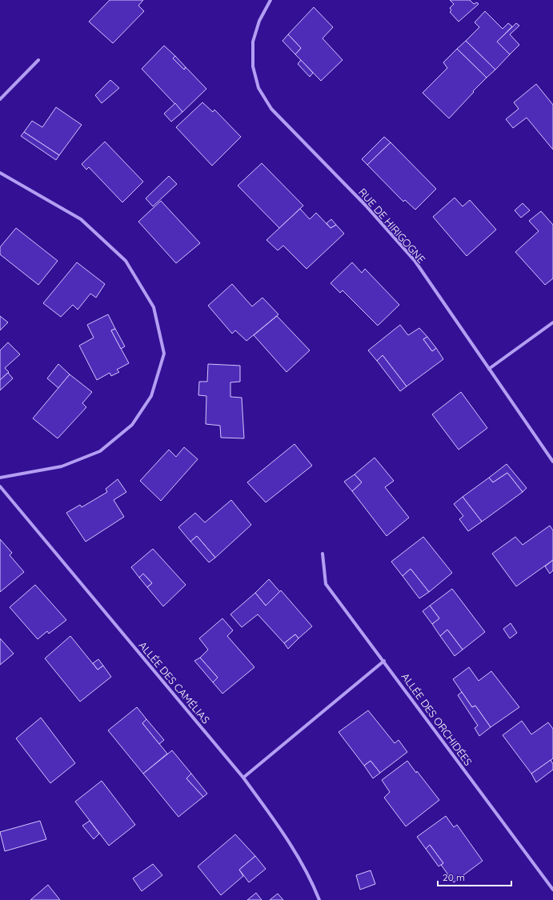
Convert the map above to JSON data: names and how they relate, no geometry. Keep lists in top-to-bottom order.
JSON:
{
  "streets": {
    "street": ["RUE DE HIRIGOGNE", "ALLÉE DES CAMÉLIAS", "ALLÉE DES ORCHIDÉES"]
  },
  "scale_bar": "20 m"
}
